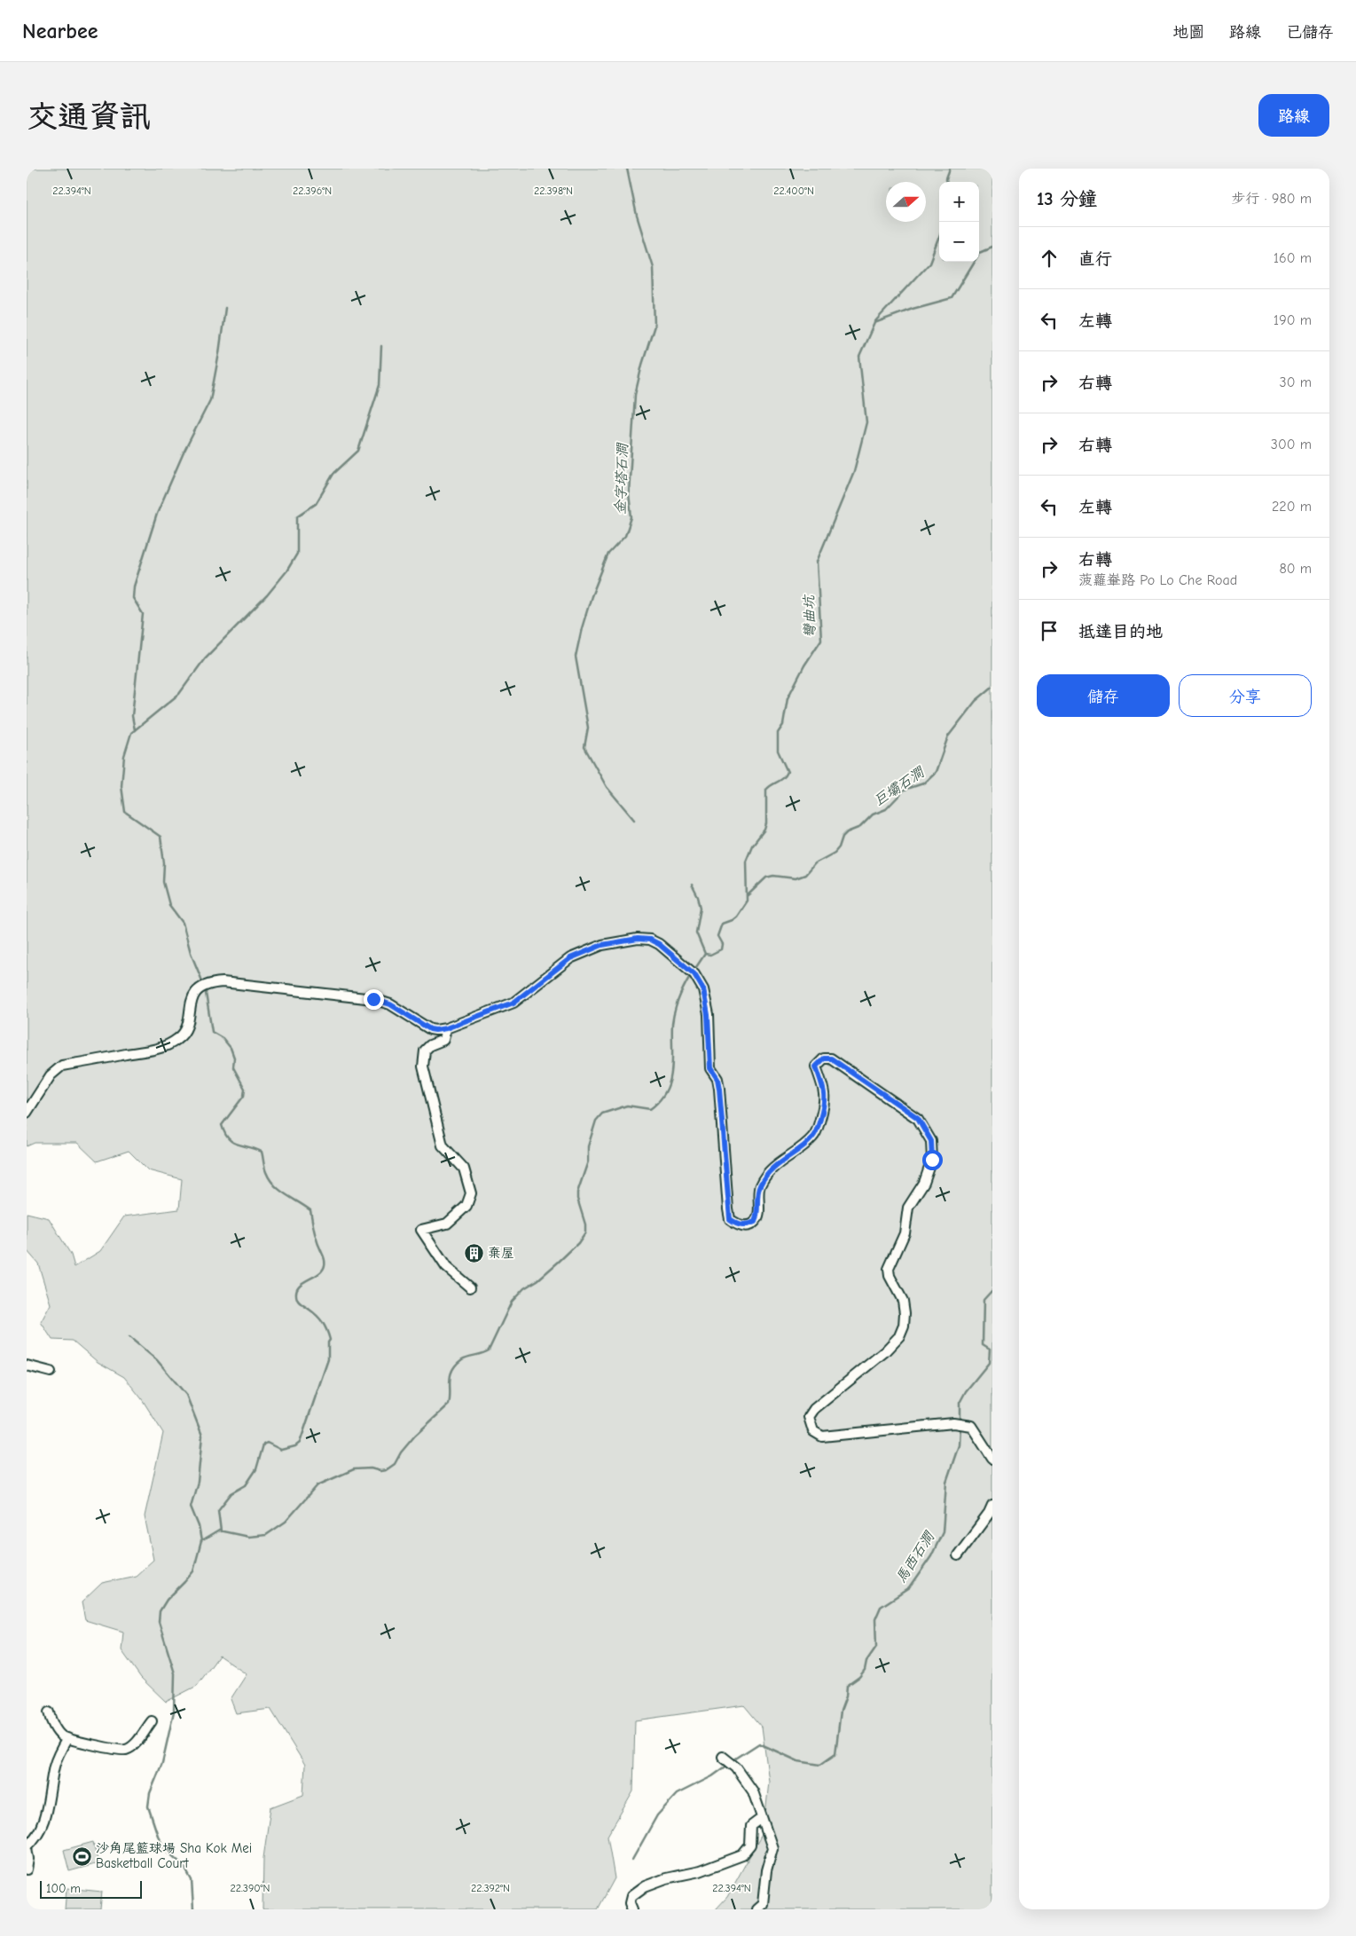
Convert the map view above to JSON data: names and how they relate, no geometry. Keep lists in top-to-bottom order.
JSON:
{
  "water": [
    "金字塔石澗",
    "彎曲坑",
    "巨壩石澗",
    "馬西石澗"
  ],
  "places": {
    "building": ["棄屋"],
    "sports": ["沙角尾籃球場 Sha Kok Mei Basketball Court"]
  },
  "scale_bar": "100 m",
  "north": "right",
  "page": {
    "header": "Nearbee",
    "nav": ["地圖", "路線", "已儲存"],
    "buttons": [
      "路線",
      ["儲存", "分享"]
    ],
    "title": "交通資訊",
    "heading": ["13 分鐘", "步行 · 980 m"],
    "map_buttons": ["+", "−"],
    "list": [
      ["直行", "160 m"],
      ["左轉", "190 m"],
      ["右轉", "30 m"],
      ["右轉", "300 m"],
      ["左轉", "220 m"],
      ["右轉", "菠蘿輋路 Po Lo Che Road", "80 m"],
      "抵達目的地"
    ],
    "scale": "100 m"
  },
  "coordinates": [
    "22.398°N",
    "22.394°N",
    "22.396°N",
    "22.400°N",
    "22.390°N",
    "22.392°N"
  ]
}
